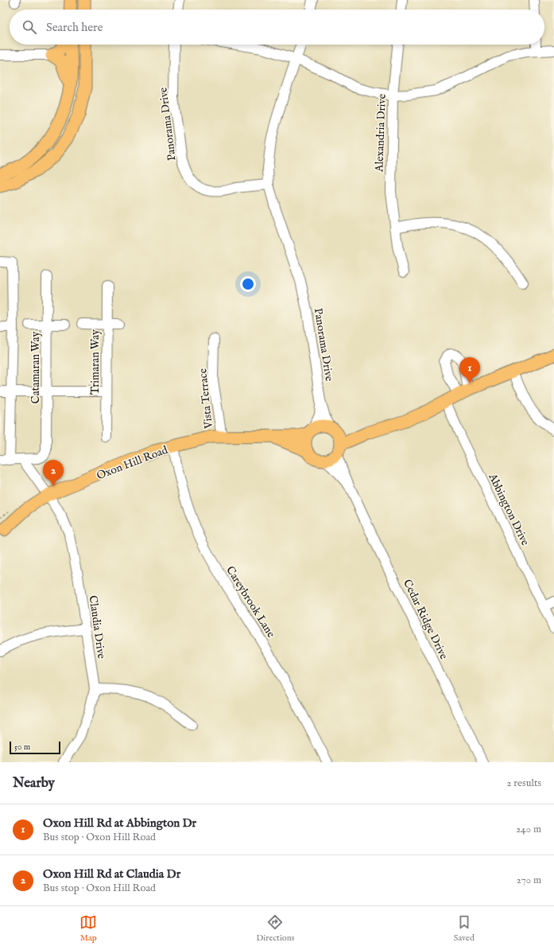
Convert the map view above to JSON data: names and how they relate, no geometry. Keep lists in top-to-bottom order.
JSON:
{
  "streets": {
    "main road": ["Oxon Hill Road"],
    "street": [
      "Panorama Drive",
      "Alexandria Drive",
      "Trimaran Way",
      "Catamaran Way",
      "Vista Terrace",
      "Abbington Drive",
      "Careybrook Lane",
      "Cedar Ridge Drive",
      "Claudia Drive"
    ]
  },
  "crossings": [
    ["Panorama Drive", "Oxon Hill Road"],
    ["Panorama Drive", "Cedar Ridge Drive"],
    ["Catamaran Way", "Claudia Drive"],
    ["Vista Terrace", "Oxon Hill Road"],
    ["Oxon Hill Road", "Careybrook Lane"],
    ["Oxon Hill Road", "Cedar Ridge Drive"],
    ["Oxon Hill Road", "Claudia Drive"]
  ],
  "scale_bar": "50 m",
  "page": {
    "search": "Search here",
    "pins": ["1", "2"],
    "scale": "50 m",
    "heading": ["Nearby", "2 results"],
    "list": [
      {
        "mark": "1",
        "name": "Oxon Hill Rd at Abbington Dr",
        "note": "Bus stop · Oxon Hill Road",
        "value": "240 m"
      },
      {
        "mark": "2",
        "name": "Oxon Hill Rd at Claudia Dr",
        "note": "Bus stop · Oxon Hill Road",
        "value": "270 m"
      }
    ],
    "nav": ["Map", "Directions", "Saved"]
  }
}
